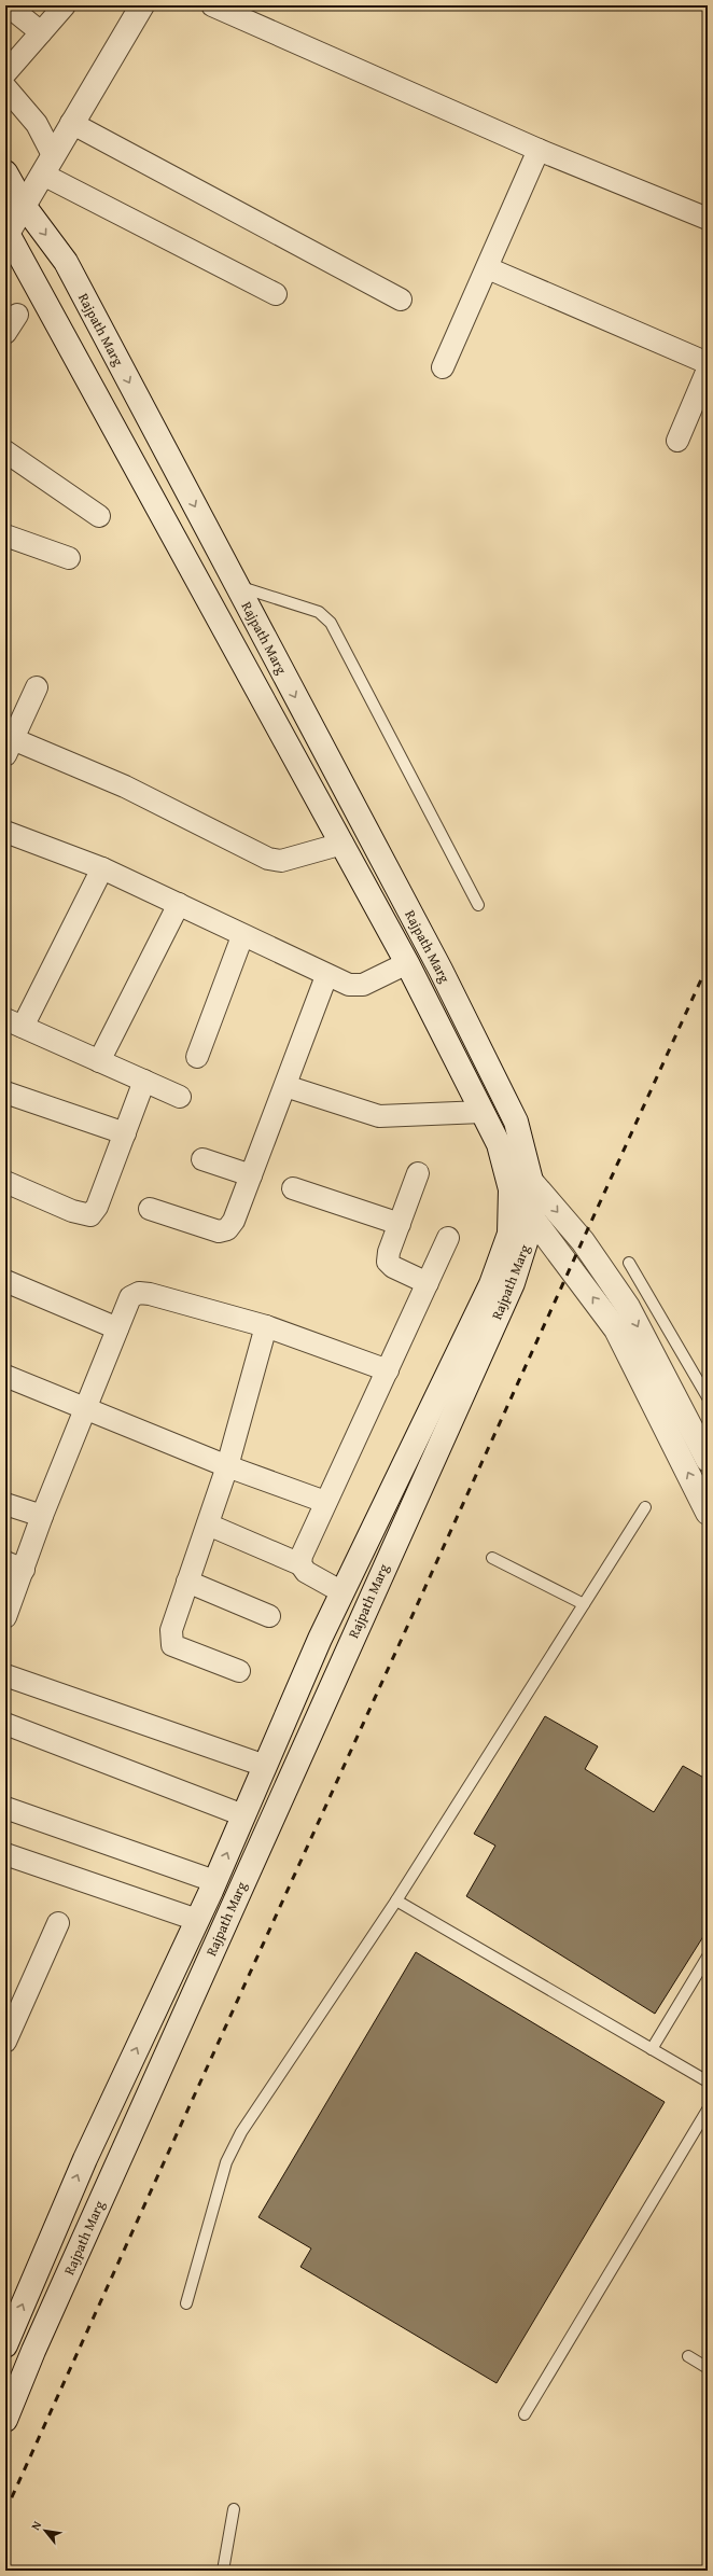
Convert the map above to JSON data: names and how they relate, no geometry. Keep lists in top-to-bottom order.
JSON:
{
  "streets": {
    "main road": ["Rajpath Marg"]
  },
  "north": "top left"
}
